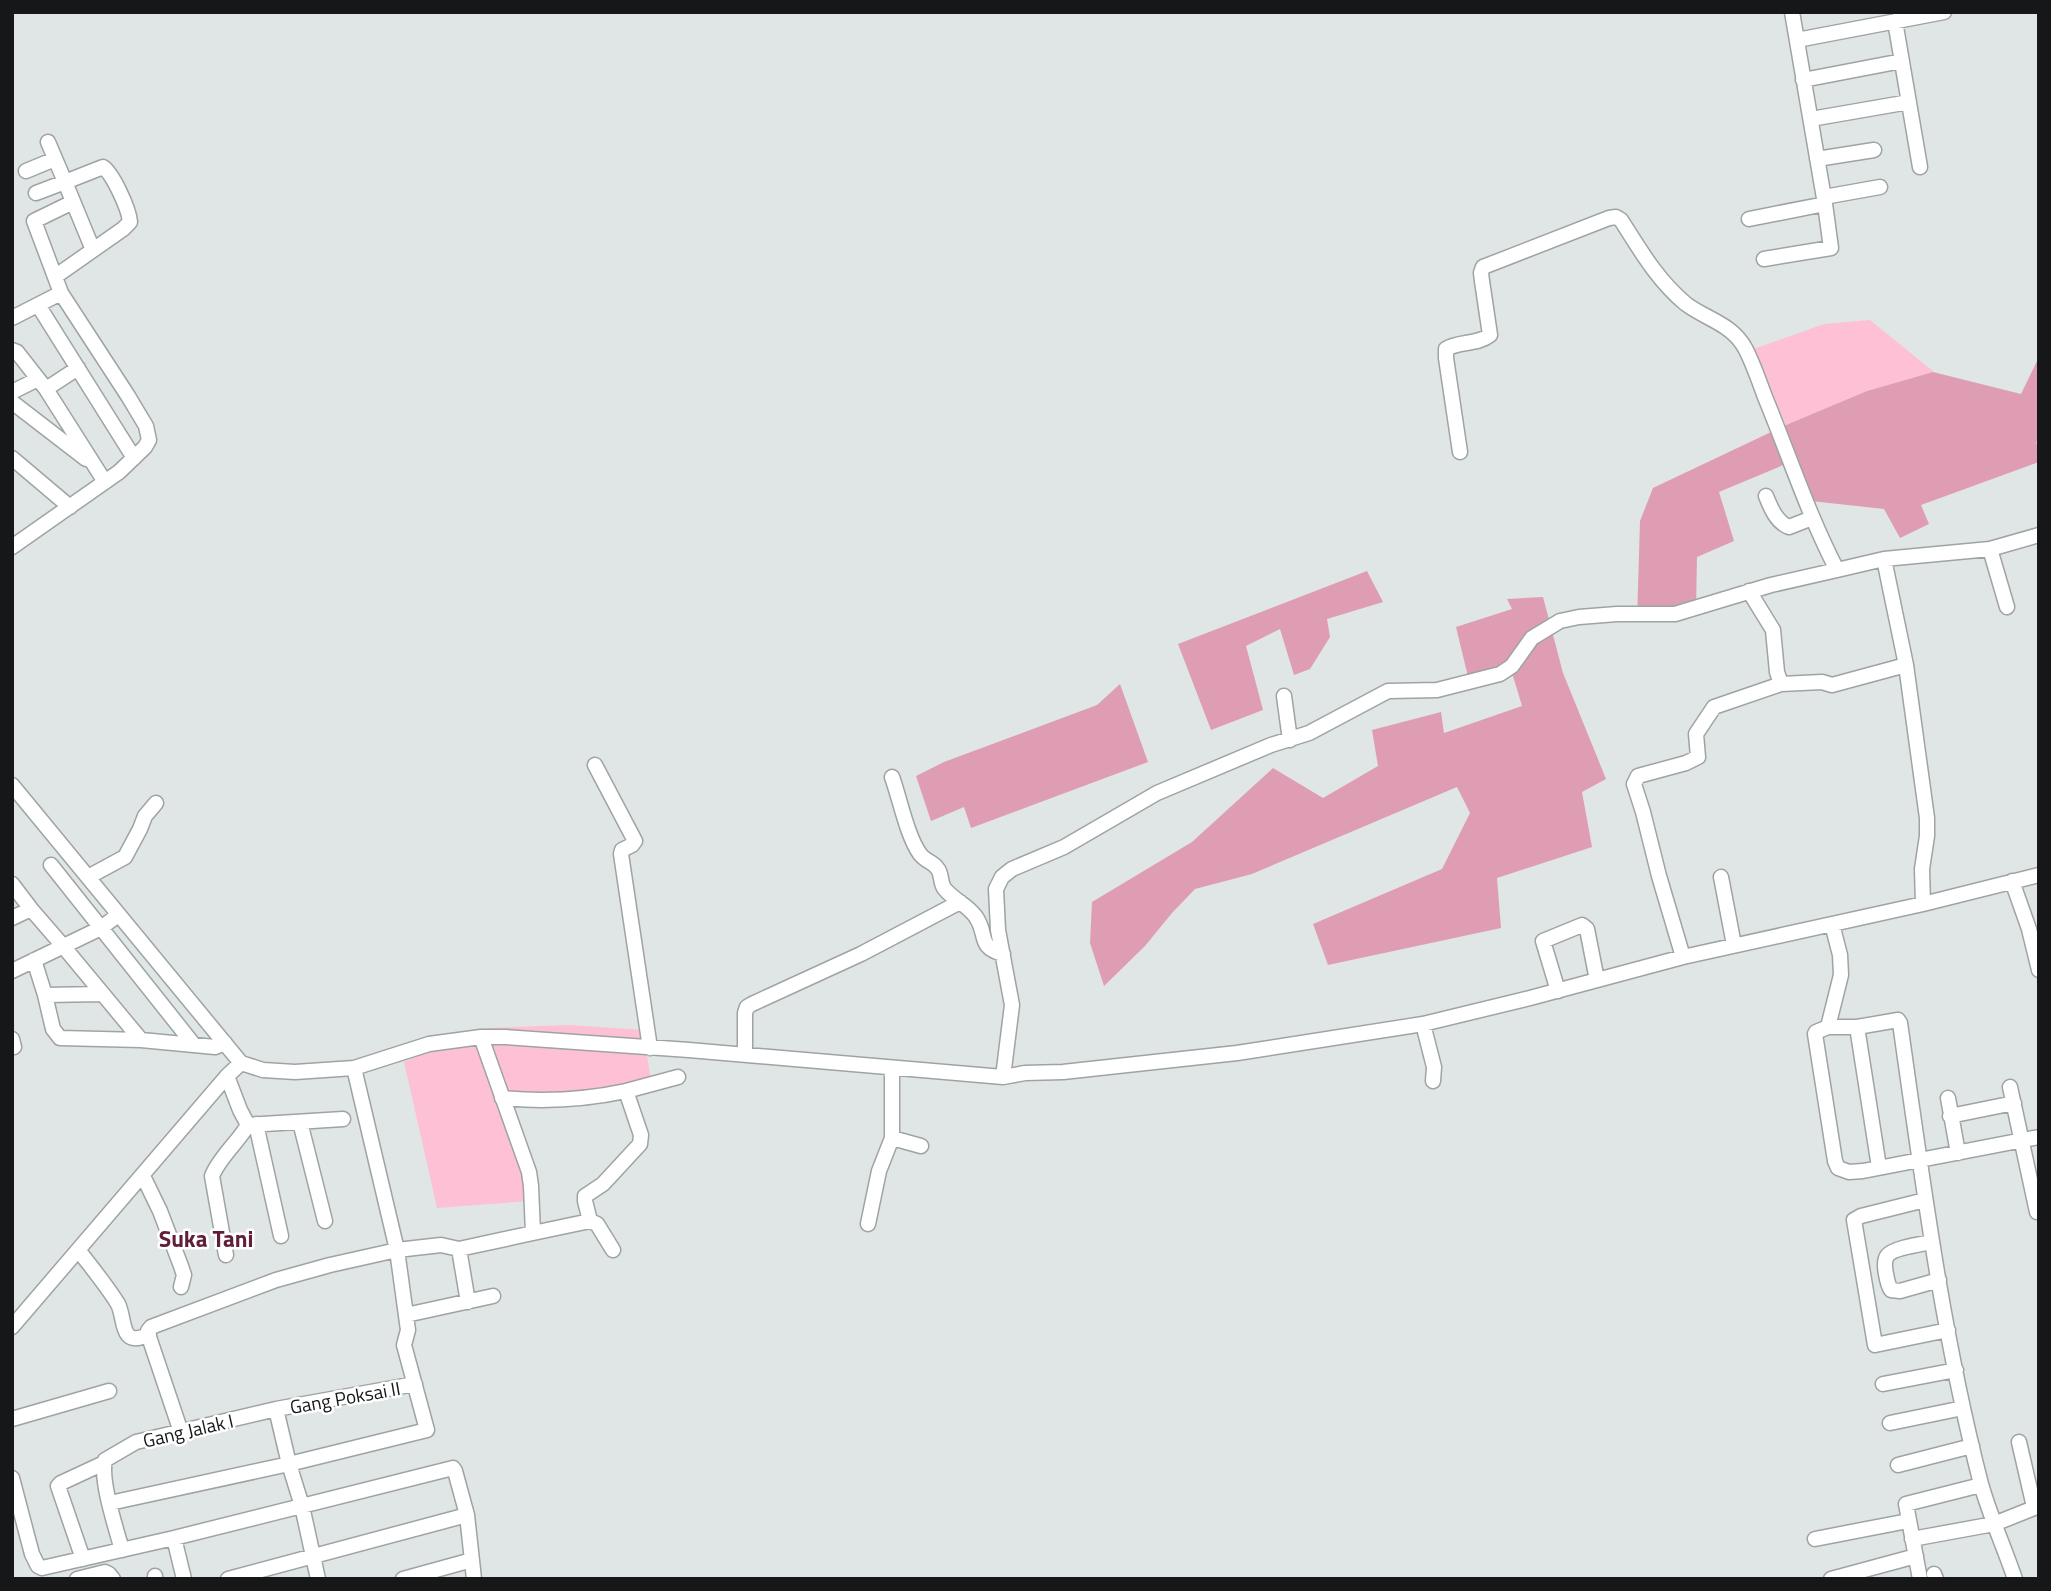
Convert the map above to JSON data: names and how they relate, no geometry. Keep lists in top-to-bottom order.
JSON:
{
  "streets": {
    "street": ["Gang Poksai II", "Gang Jalak I"]
  },
  "crossings": [
    ["Gang Poksai II", "Gang Jalak I"]
  ],
  "districts": ["Suka Tani"]
}
